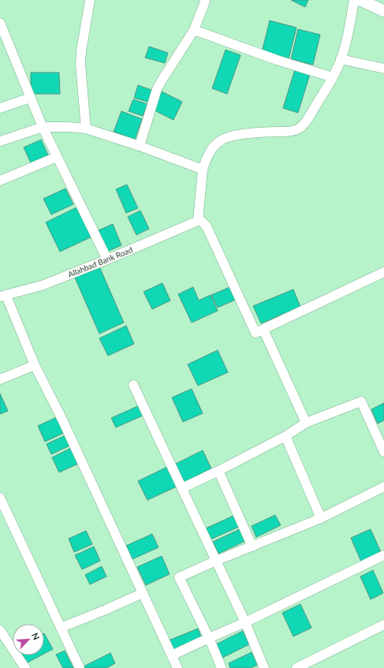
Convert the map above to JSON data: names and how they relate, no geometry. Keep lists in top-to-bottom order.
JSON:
{
  "streets": {
    "street": ["Allahbad Bank Road"]
  },
  "north": "top right"
}
